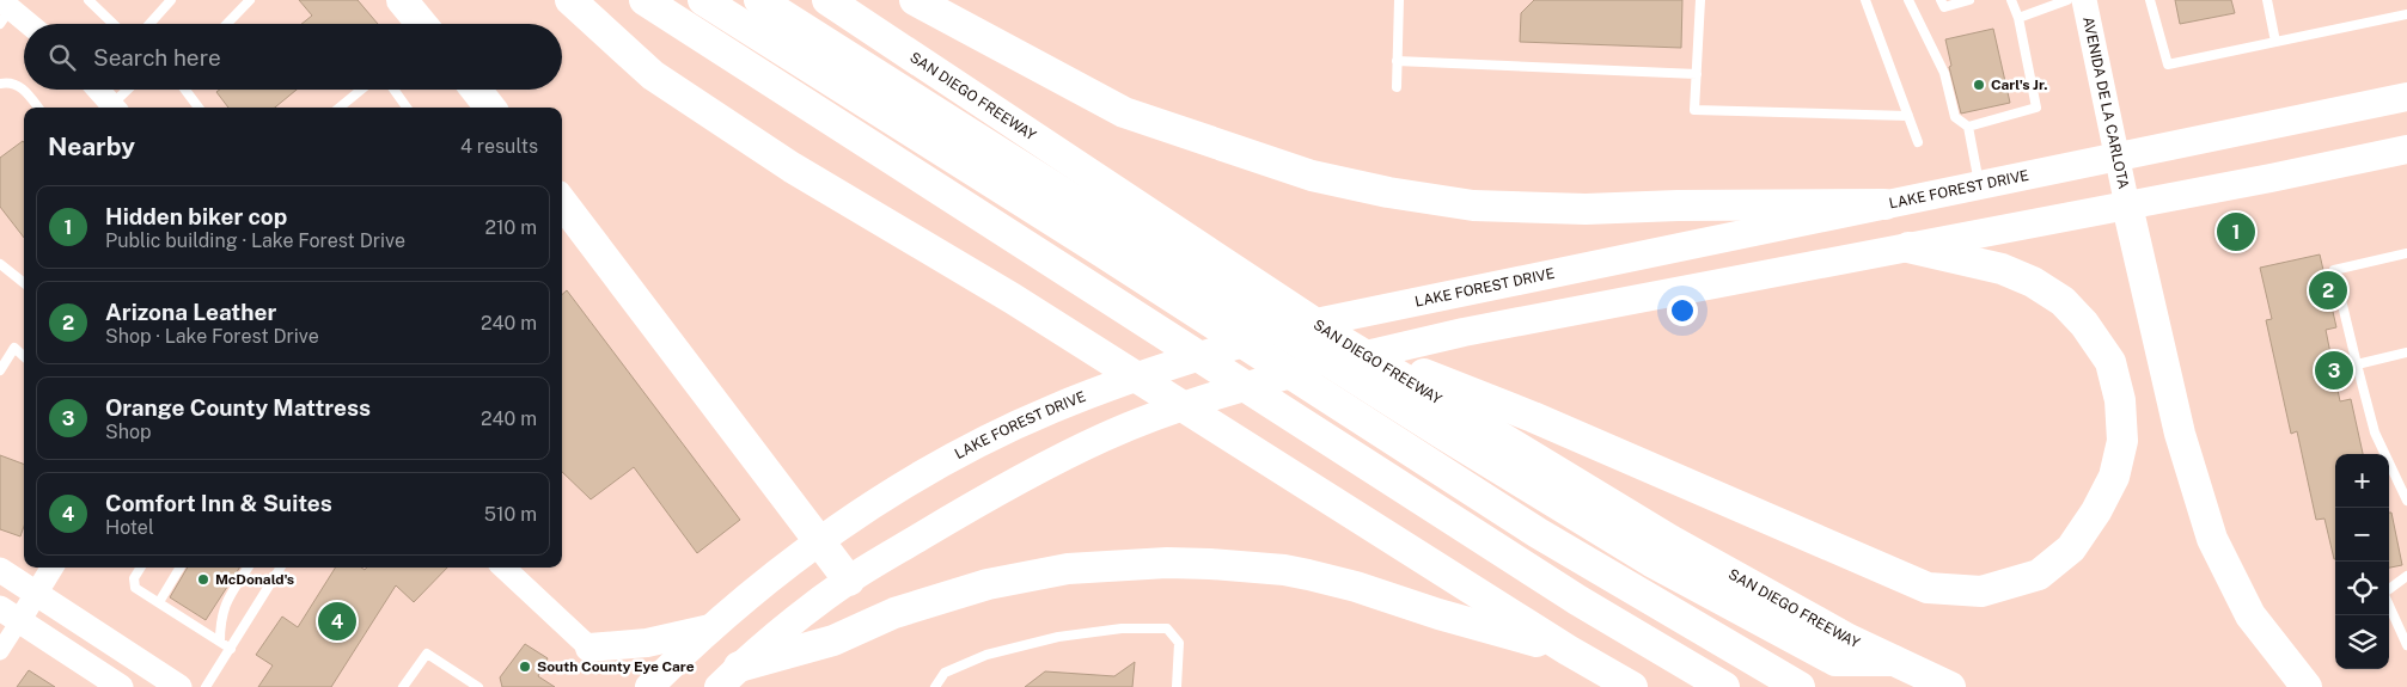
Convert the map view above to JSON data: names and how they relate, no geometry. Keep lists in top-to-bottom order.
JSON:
{
  "streets": {
    "highway": ["SAN DIEGO FREEWAY"],
    "main road": ["AVENIDA DE LA CARLOTA", "LAKE FOREST DRIVE"]
  },
  "crossings": [
    ["AVENIDA DE LA CARLOTA", "LAKE FOREST DRIVE"]
  ],
  "places": ["Carl's Jr.", "McDonald's", "South County Eye Care"],
  "page": {
    "search": "Search here",
    "heading": ["Nearby", "4 results"],
    "list": [
      {
        "mark": "1",
        "name": "Hidden biker cop",
        "note": "Public building · Lake Forest Drive",
        "value": "210 m"
      },
      {
        "mark": "2",
        "name": "Arizona Leather",
        "note": "Shop · Lake Forest Drive",
        "value": "240 m"
      },
      {
        "mark": "3",
        "name": "Orange County Mattress",
        "note": "Shop",
        "value": "240 m"
      },
      {
        "mark": "4",
        "name": "Comfort Inn & Suites",
        "note": "Hotel",
        "value": "510 m"
      }
    ],
    "pins": [
      "1",
      "2",
      "3",
      "4"
    ],
    "map_buttons": ["+", "−"]
  }
}
